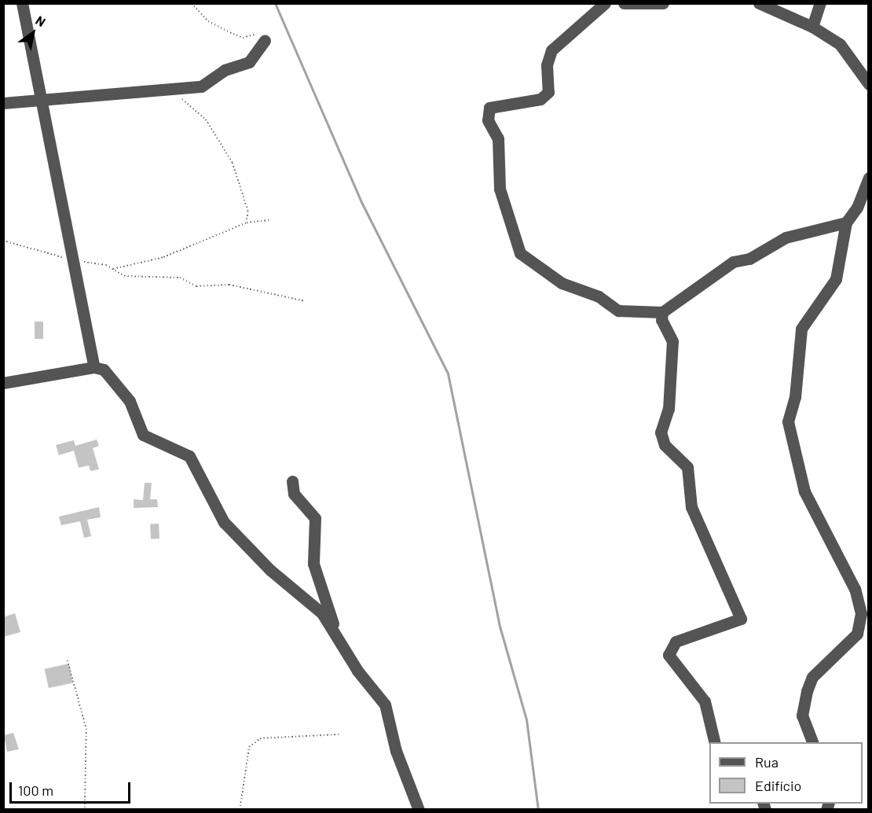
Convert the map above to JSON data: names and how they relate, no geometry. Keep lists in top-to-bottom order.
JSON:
{
  "legend": ["Rua", "Edifício"],
  "scale_bar": "100 m",
  "north": "top right"
}
